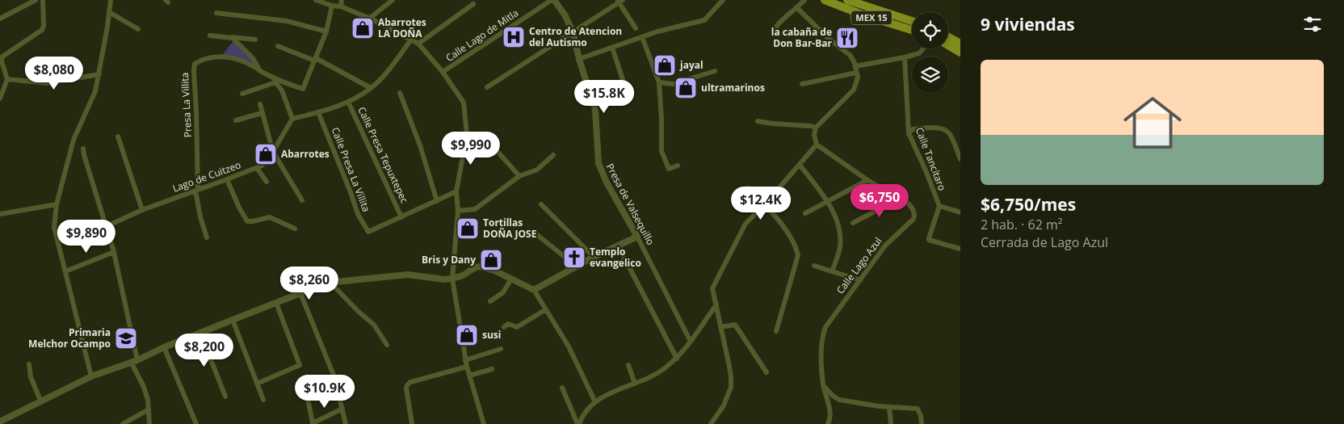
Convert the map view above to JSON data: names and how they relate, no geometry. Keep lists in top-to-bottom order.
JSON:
{
  "streets": {
    "main road": ["MEX 15"],
    "street": [
      "Calle Lago de Mitla",
      "Presa La Villita",
      "Calle Presa Tepuxtepec",
      "Calle Tancítaro",
      "Calle Presa La Villita",
      "Lago de Cuitzeo",
      "Presa de Valsequillo",
      "Calle Lago Azul"
    ]
  },
  "crossings": [
    ["Calle Lago de Mitla", "Presa de Valsequillo"],
    ["Presa La Villita", "Lago de Cuitzeo"],
    ["Calle Presa Tepuxtepec", "Calle Presa La Villita"]
  ],
  "places": {
    "shop": [
      "Abarrotes LA DOÑA",
      "jayal",
      "ultramarinos",
      "Abarrotes",
      "Tortillas DOÑA JOSE",
      "Bris y Dany",
      "susi"
    ],
    "hospital": ["Centro de Atencion del Autismo"],
    "restaurant": ["la cabaña de Don Bar-Bar"],
    "church": ["Templo evangelico"],
    "school or university": ["Primaria Melchor Ocampo"]
  },
  "page": {
    "heading": "9 viviendas",
    "list": [
      {
        "name": "$6,750/mes",
        "note": "2 hab. · 62 m² · Cerrada de Lago Azul"
      }
    ],
    "price": [
      "$8,080",
      "$15.8K",
      "$9,990",
      "$6,750",
      "$12.4K",
      "$9,890",
      "$8,260",
      "$8,200",
      "$10.9K"
    ]
  }
}
